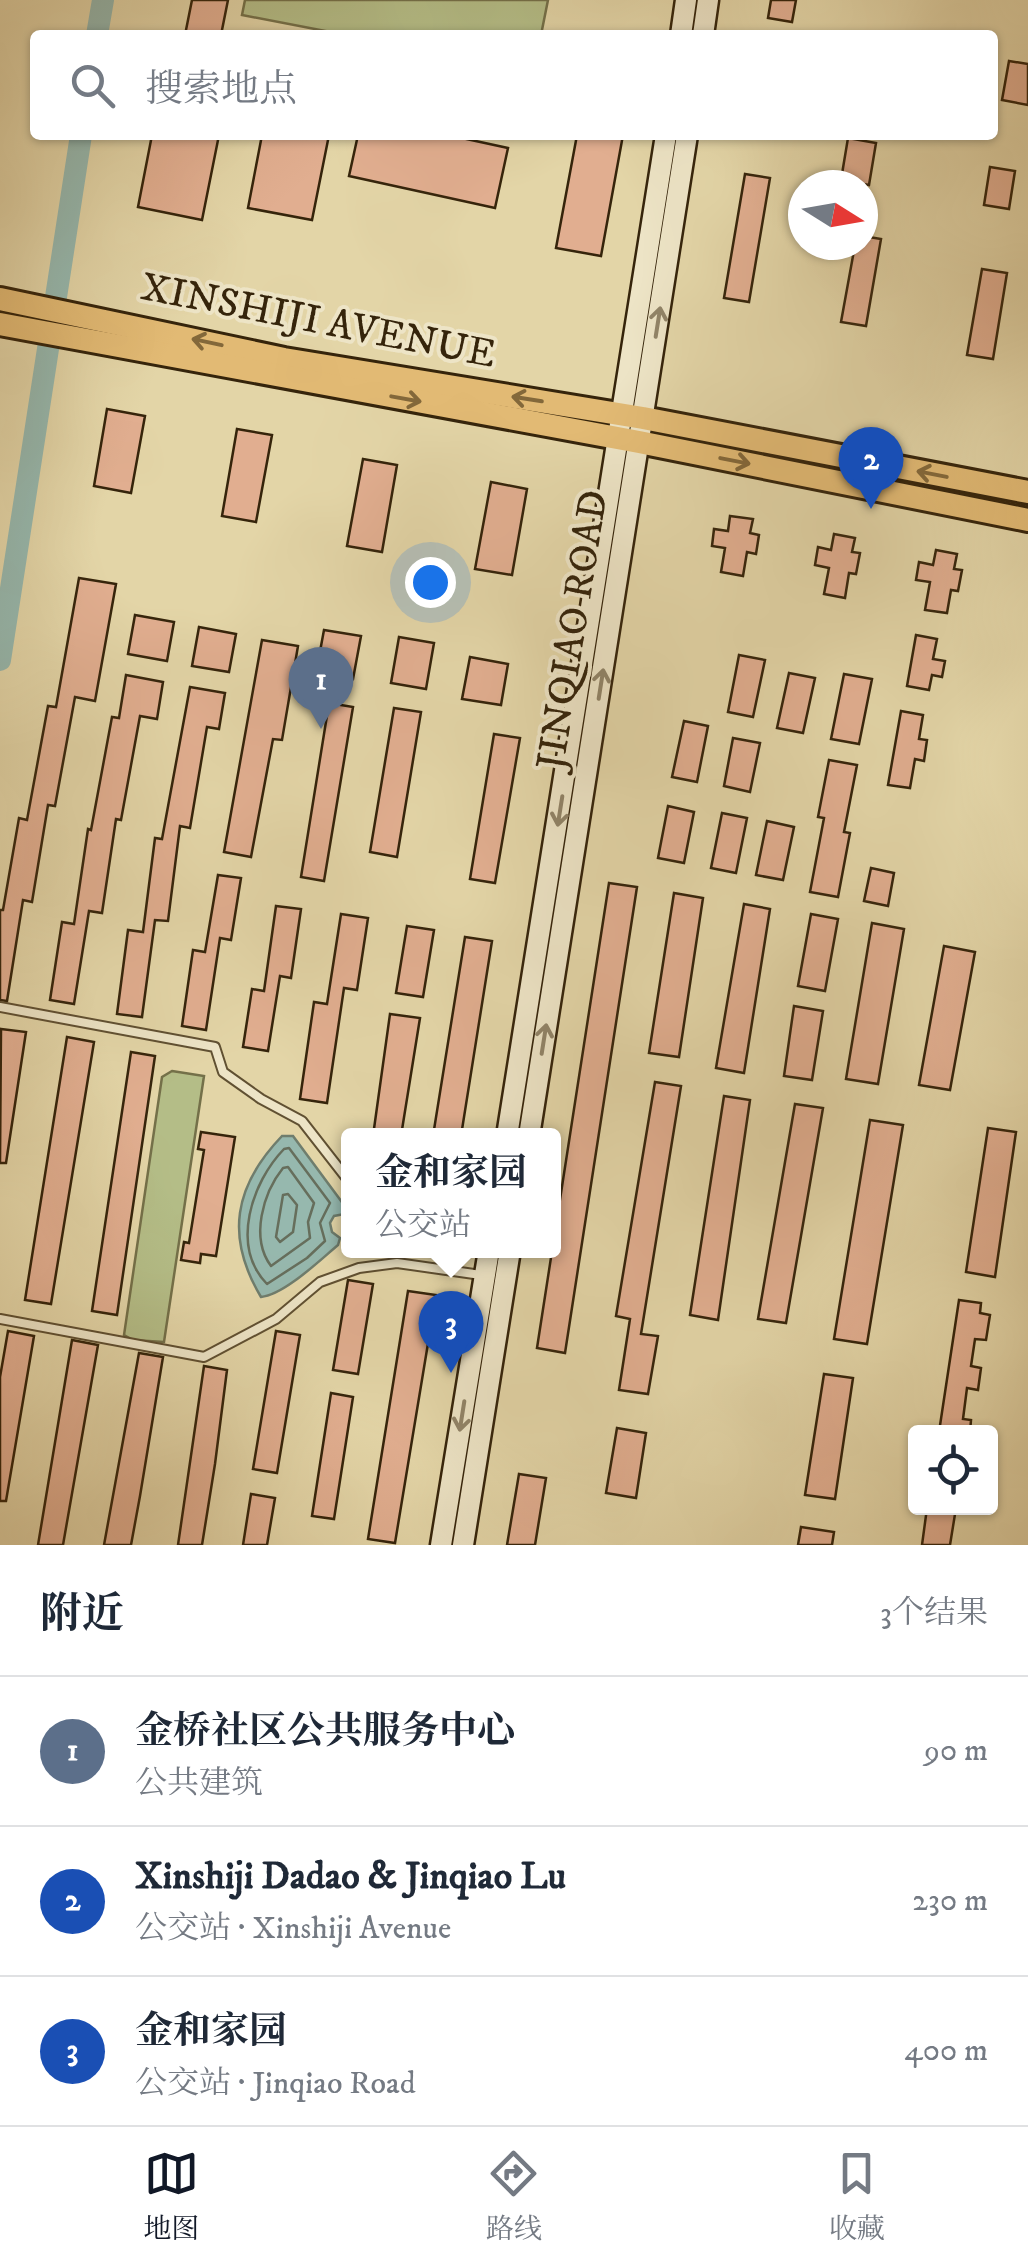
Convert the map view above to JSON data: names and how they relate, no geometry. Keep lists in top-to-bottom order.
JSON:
{
  "streets": {
    "main road": ["XINSHIJI AVENUE"],
    "street": ["JINQIAO ROAD"]
  },
  "crossings": [
    ["XINSHIJI AVENUE", "JINQIAO ROAD"]
  ],
  "north": "right",
  "page": {
    "search": "搜索地点",
    "pins": ["2", "1", "3"],
    "popup": ["金和家园", "公交站"],
    "heading": ["附近", "3个结果"],
    "list": [
      {
        "mark": "1",
        "name": "金桥社区公共服务中心",
        "note": "公共建筑",
        "value": "90 m"
      },
      {
        "mark": "2",
        "name": "Xinshiji Dadao & Jinqiao Lu",
        "note": "公交站 · Xinshiji Avenue",
        "value": "230 m"
      },
      {
        "mark": "3",
        "name": "金和家园",
        "note": "公交站 · Jinqiao Road",
        "value": "400 m"
      }
    ],
    "nav": ["地图", "路线", "收藏"]
  }
}
